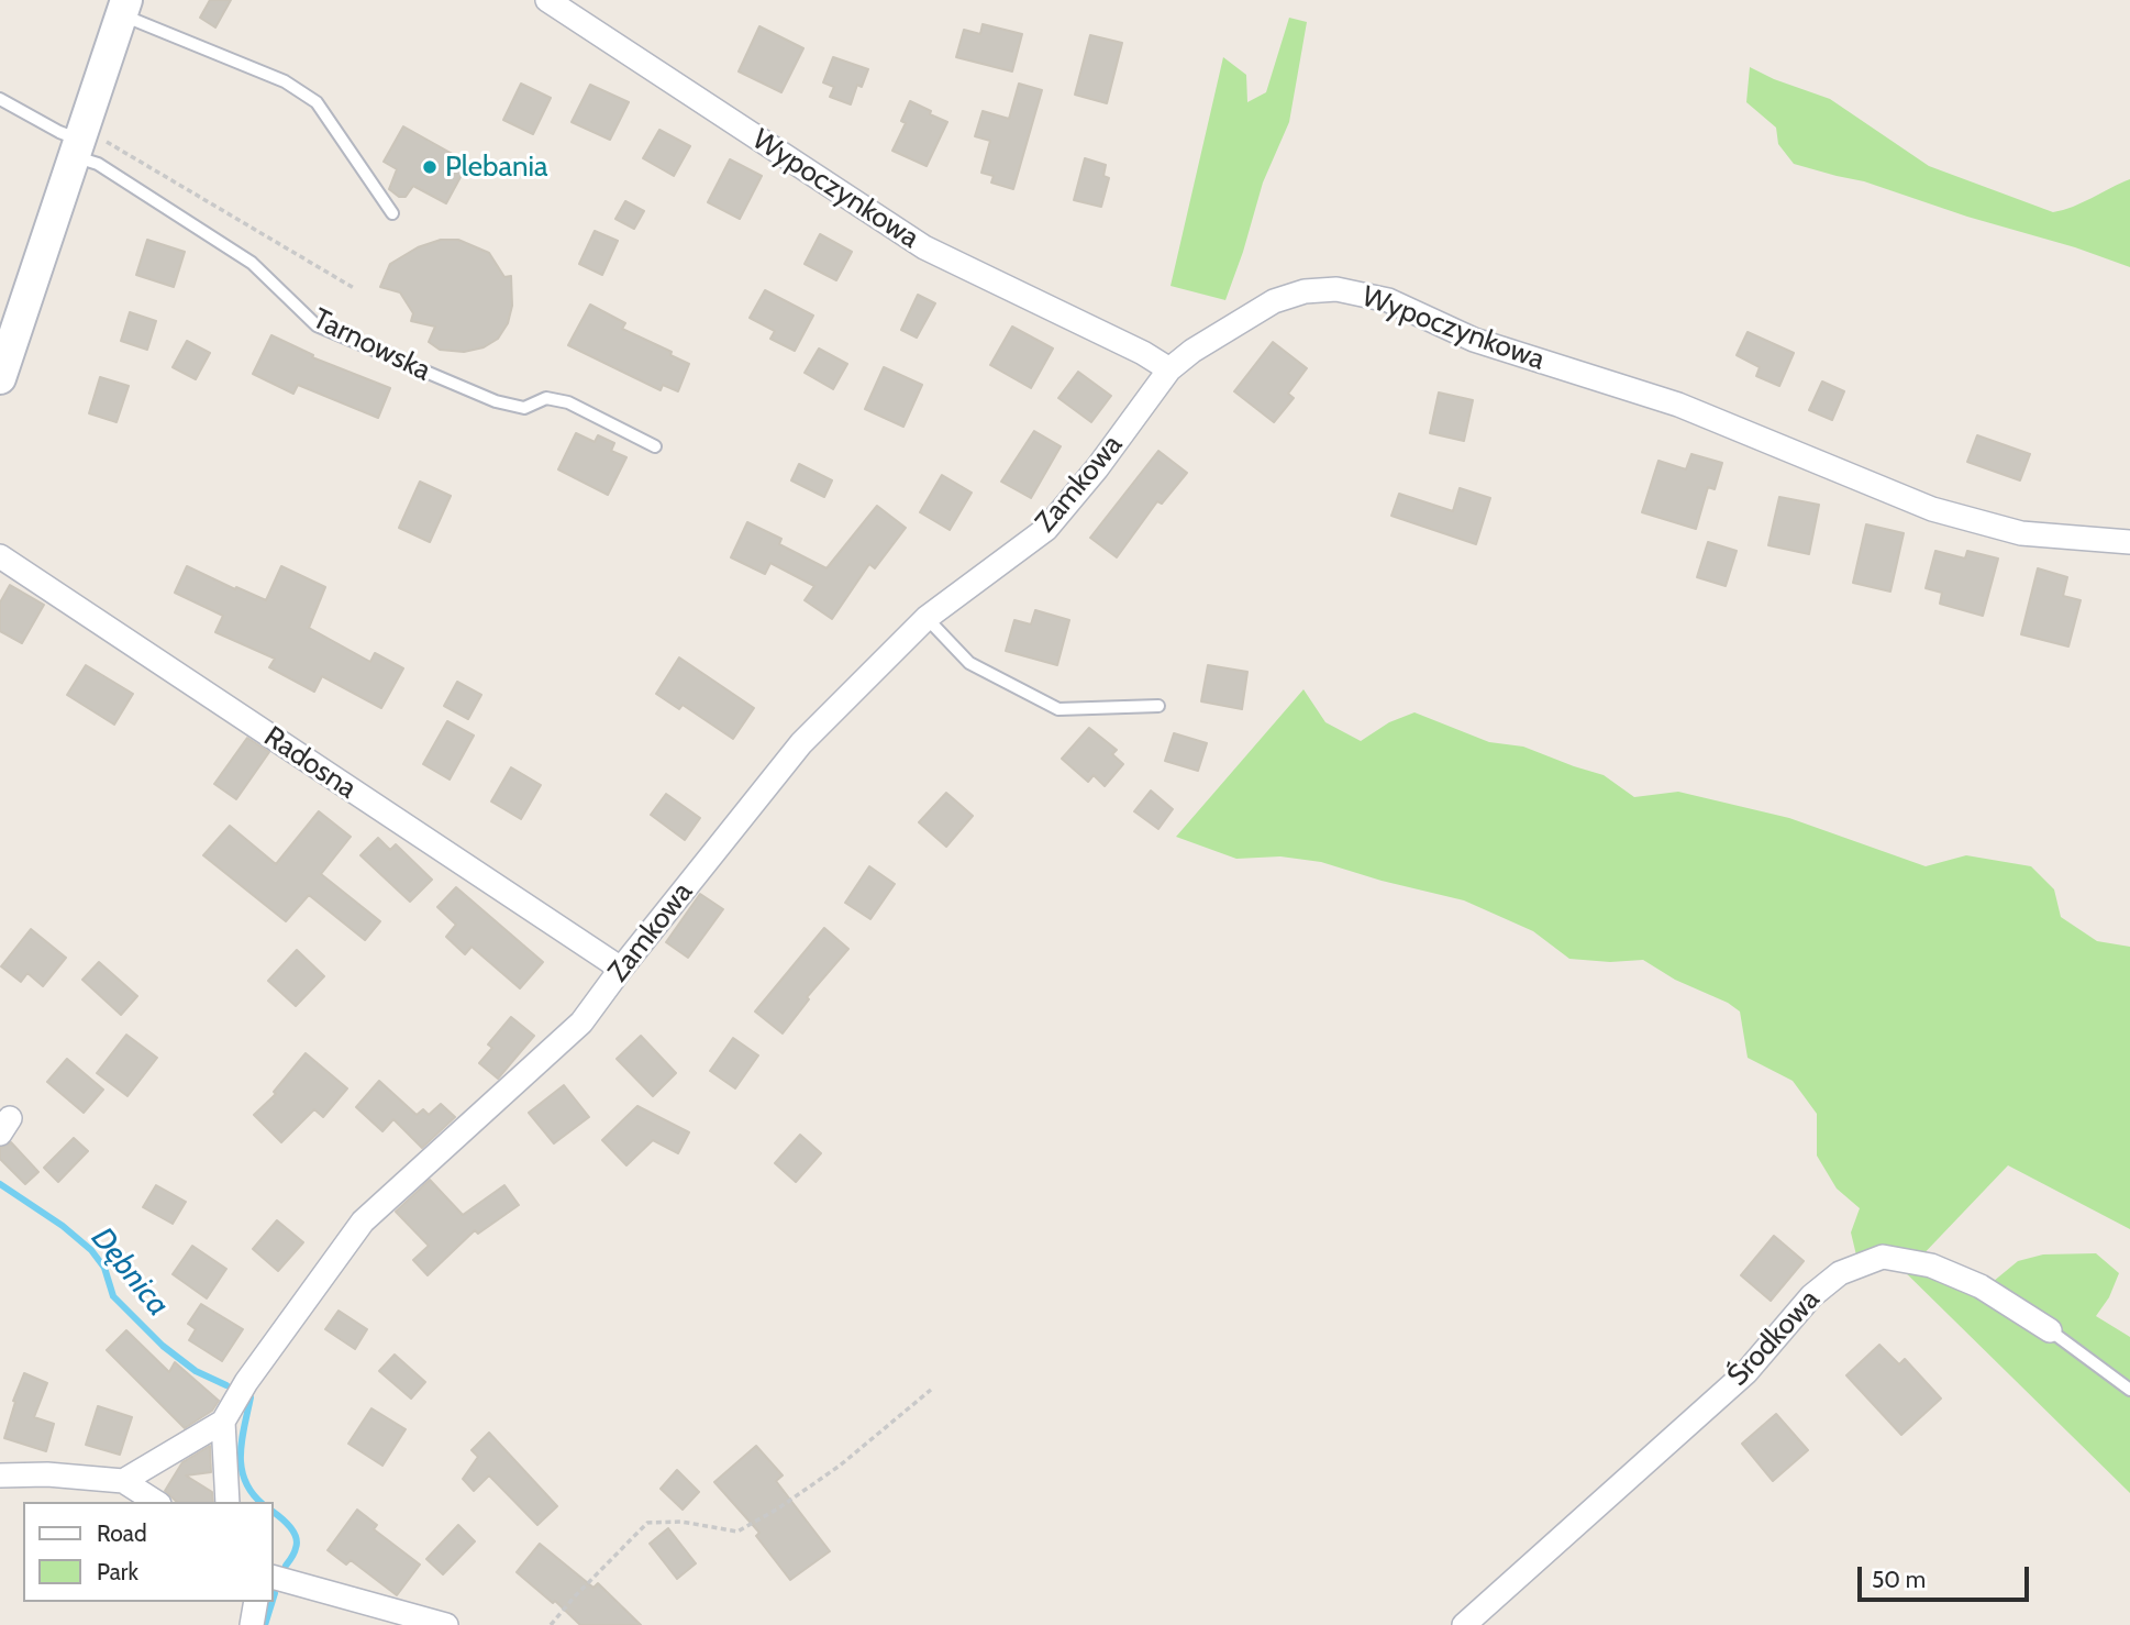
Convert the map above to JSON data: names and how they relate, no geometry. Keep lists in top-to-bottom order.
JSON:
{
  "streets": {
    "street": [
      "Wypoczynkowa",
      "Zamkowa",
      "Radosna",
      "Środkowa"
    ],
    "lane": ["Tarnowska"]
  },
  "crossings": [
    ["Wypoczynkowa", "Zamkowa"],
    ["Zamkowa", "Radosna"]
  ],
  "water": ["Dębnica"],
  "places": ["Plebania"],
  "legend": ["Road", "Park"],
  "scale_bar": "50 m"
}
